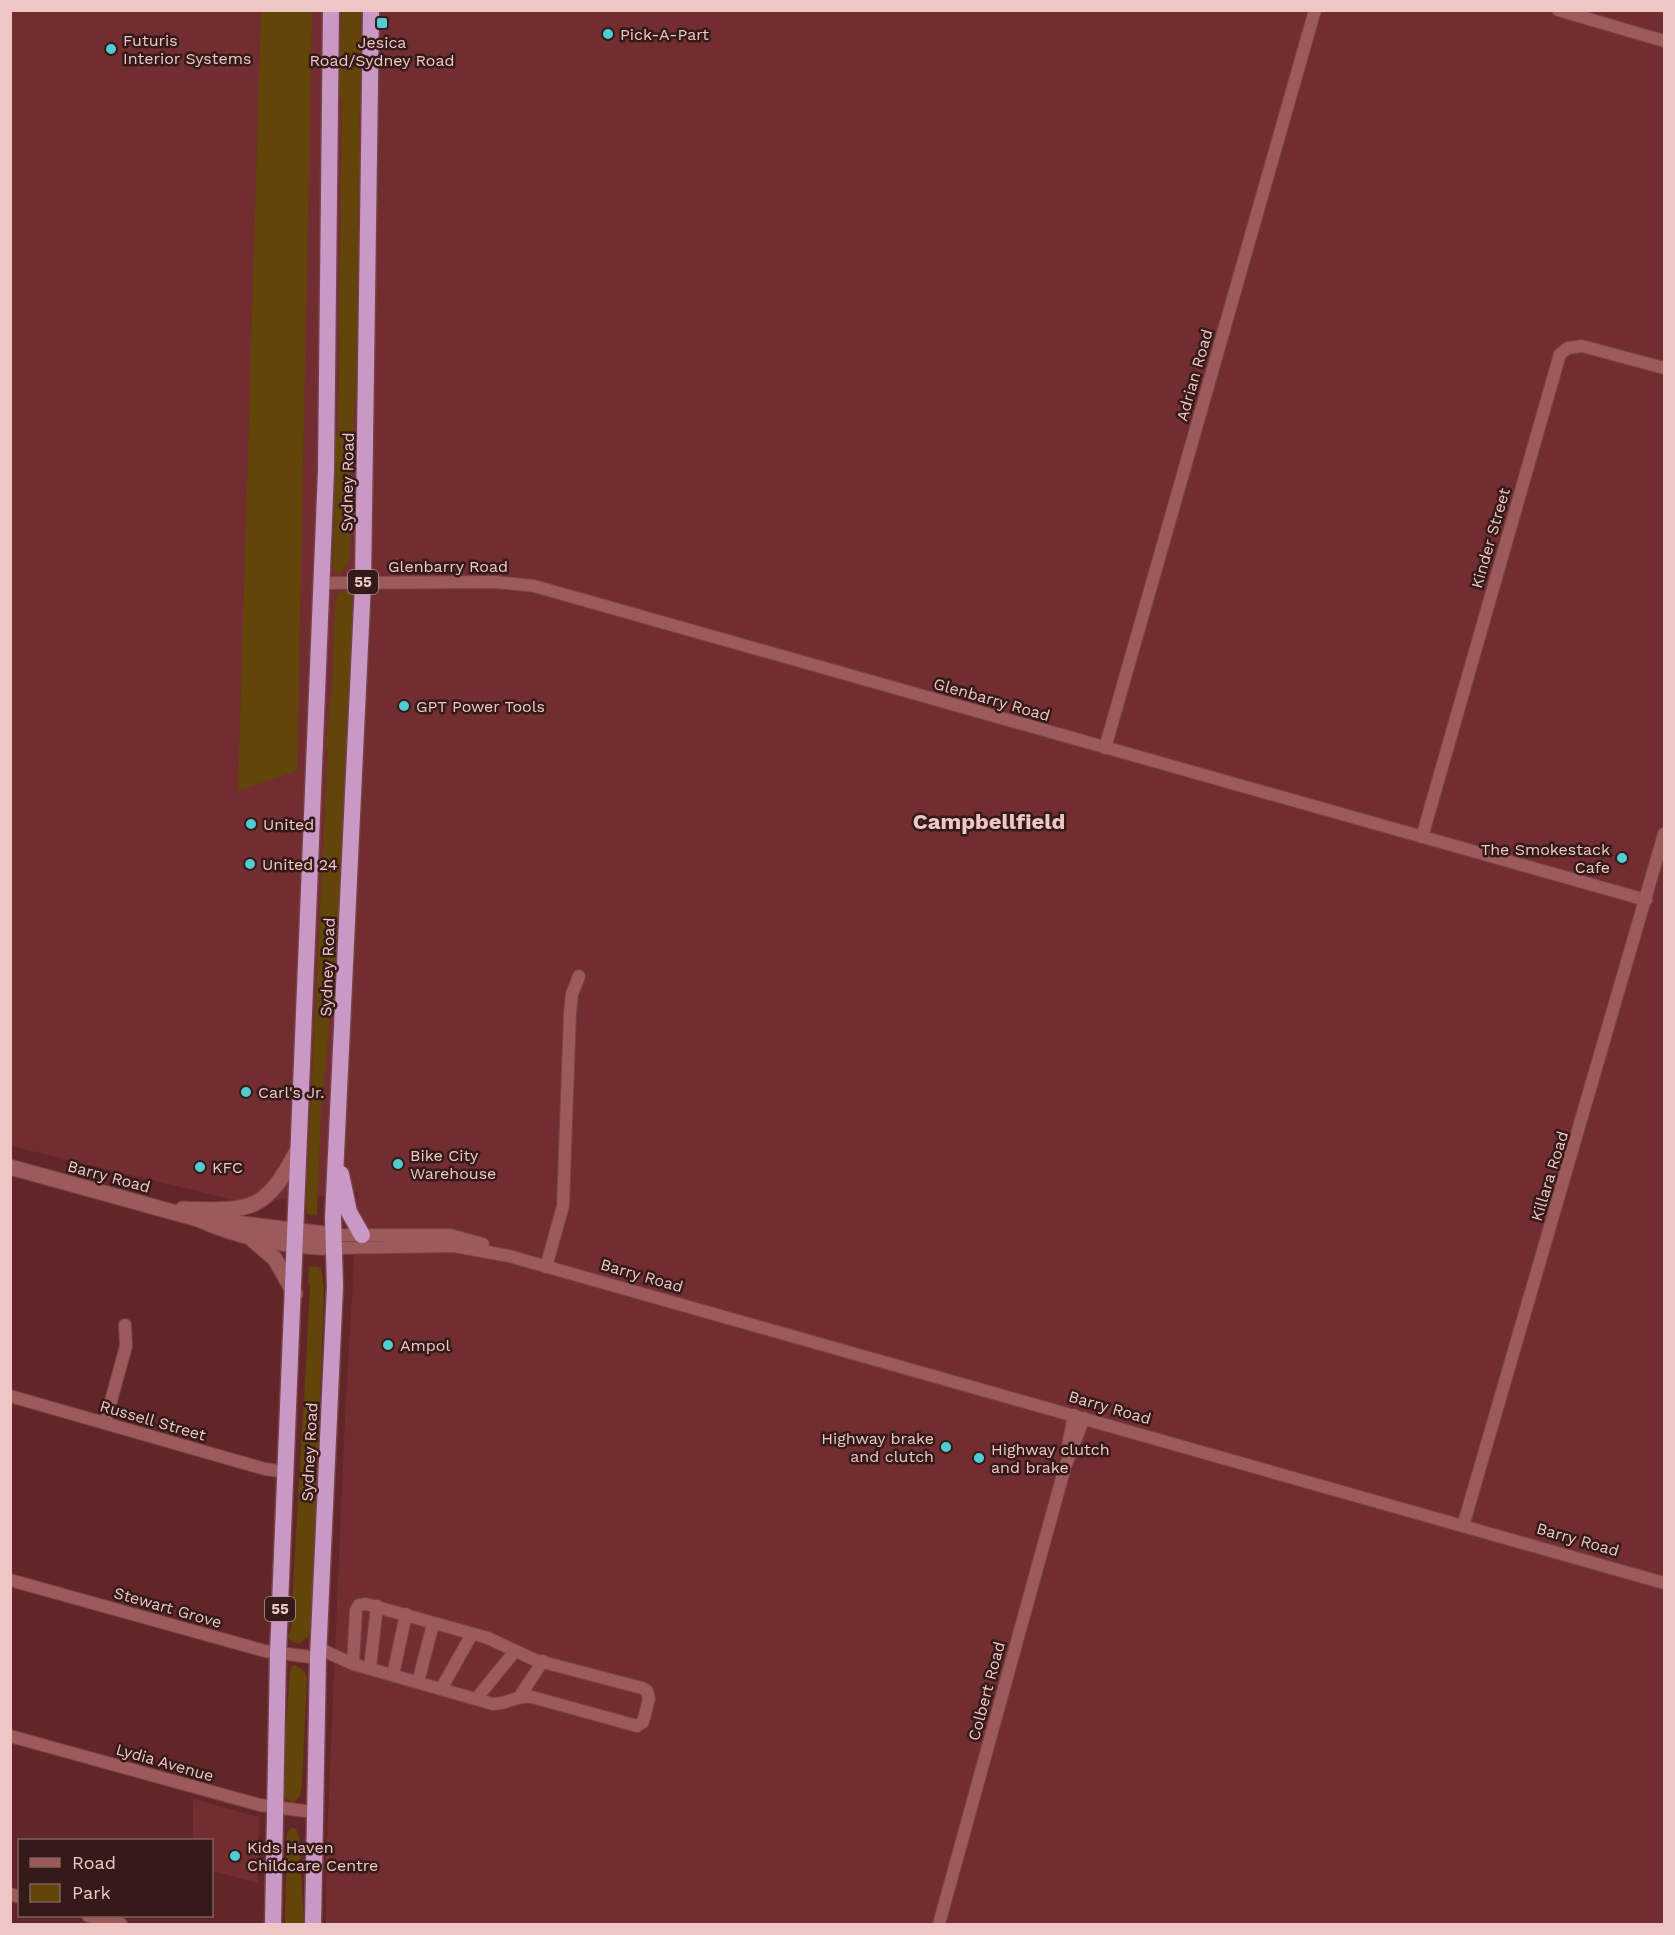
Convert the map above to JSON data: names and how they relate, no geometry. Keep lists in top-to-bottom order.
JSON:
{
  "streets": {
    "highway": ["Sydney Road", "55"],
    "main road": ["Barry Road"],
    "street": [
      "Adrian Road",
      "Kinder Street",
      "Glenbarry Road",
      "Killara Road",
      "Russell Street",
      "Stewart Grove",
      "Colbert Road",
      "Lydia Avenue"
    ]
  },
  "crossings": [
    ["Adrian Road", "Glenbarry Road"],
    ["Sydney Road", "Glenbarry Road"],
    ["Sydney Road", "Barry Road"],
    ["Sydney Road", "Russell Street"],
    ["Sydney Road", "Stewart Grove"],
    ["Sydney Road", "Lydia Avenue"],
    ["Kinder Street", "Glenbarry Road"],
    ["Glenbarry Road", "Killara Road"],
    ["Barry Road", "Killara Road"],
    ["Barry Road", "Colbert Road"]
  ],
  "districts": ["Campbellfield"],
  "places": {
    "transit": ["Jesica Road/Sydney Road"],
    "other": [
      "Pick-A-Part",
      "Futuris Interior Systems",
      "GPT Power Tools",
      "United",
      "The Smokestack Cafe",
      "United 24",
      "Carl's Jr.",
      "Bike City Warehouse",
      "KFC",
      "Ampol",
      "Highway brake and clutch",
      "Highway clutch and brake",
      "Kids Haven Childcare Centre"
    ]
  },
  "legend": ["Road", "Park"]
}
